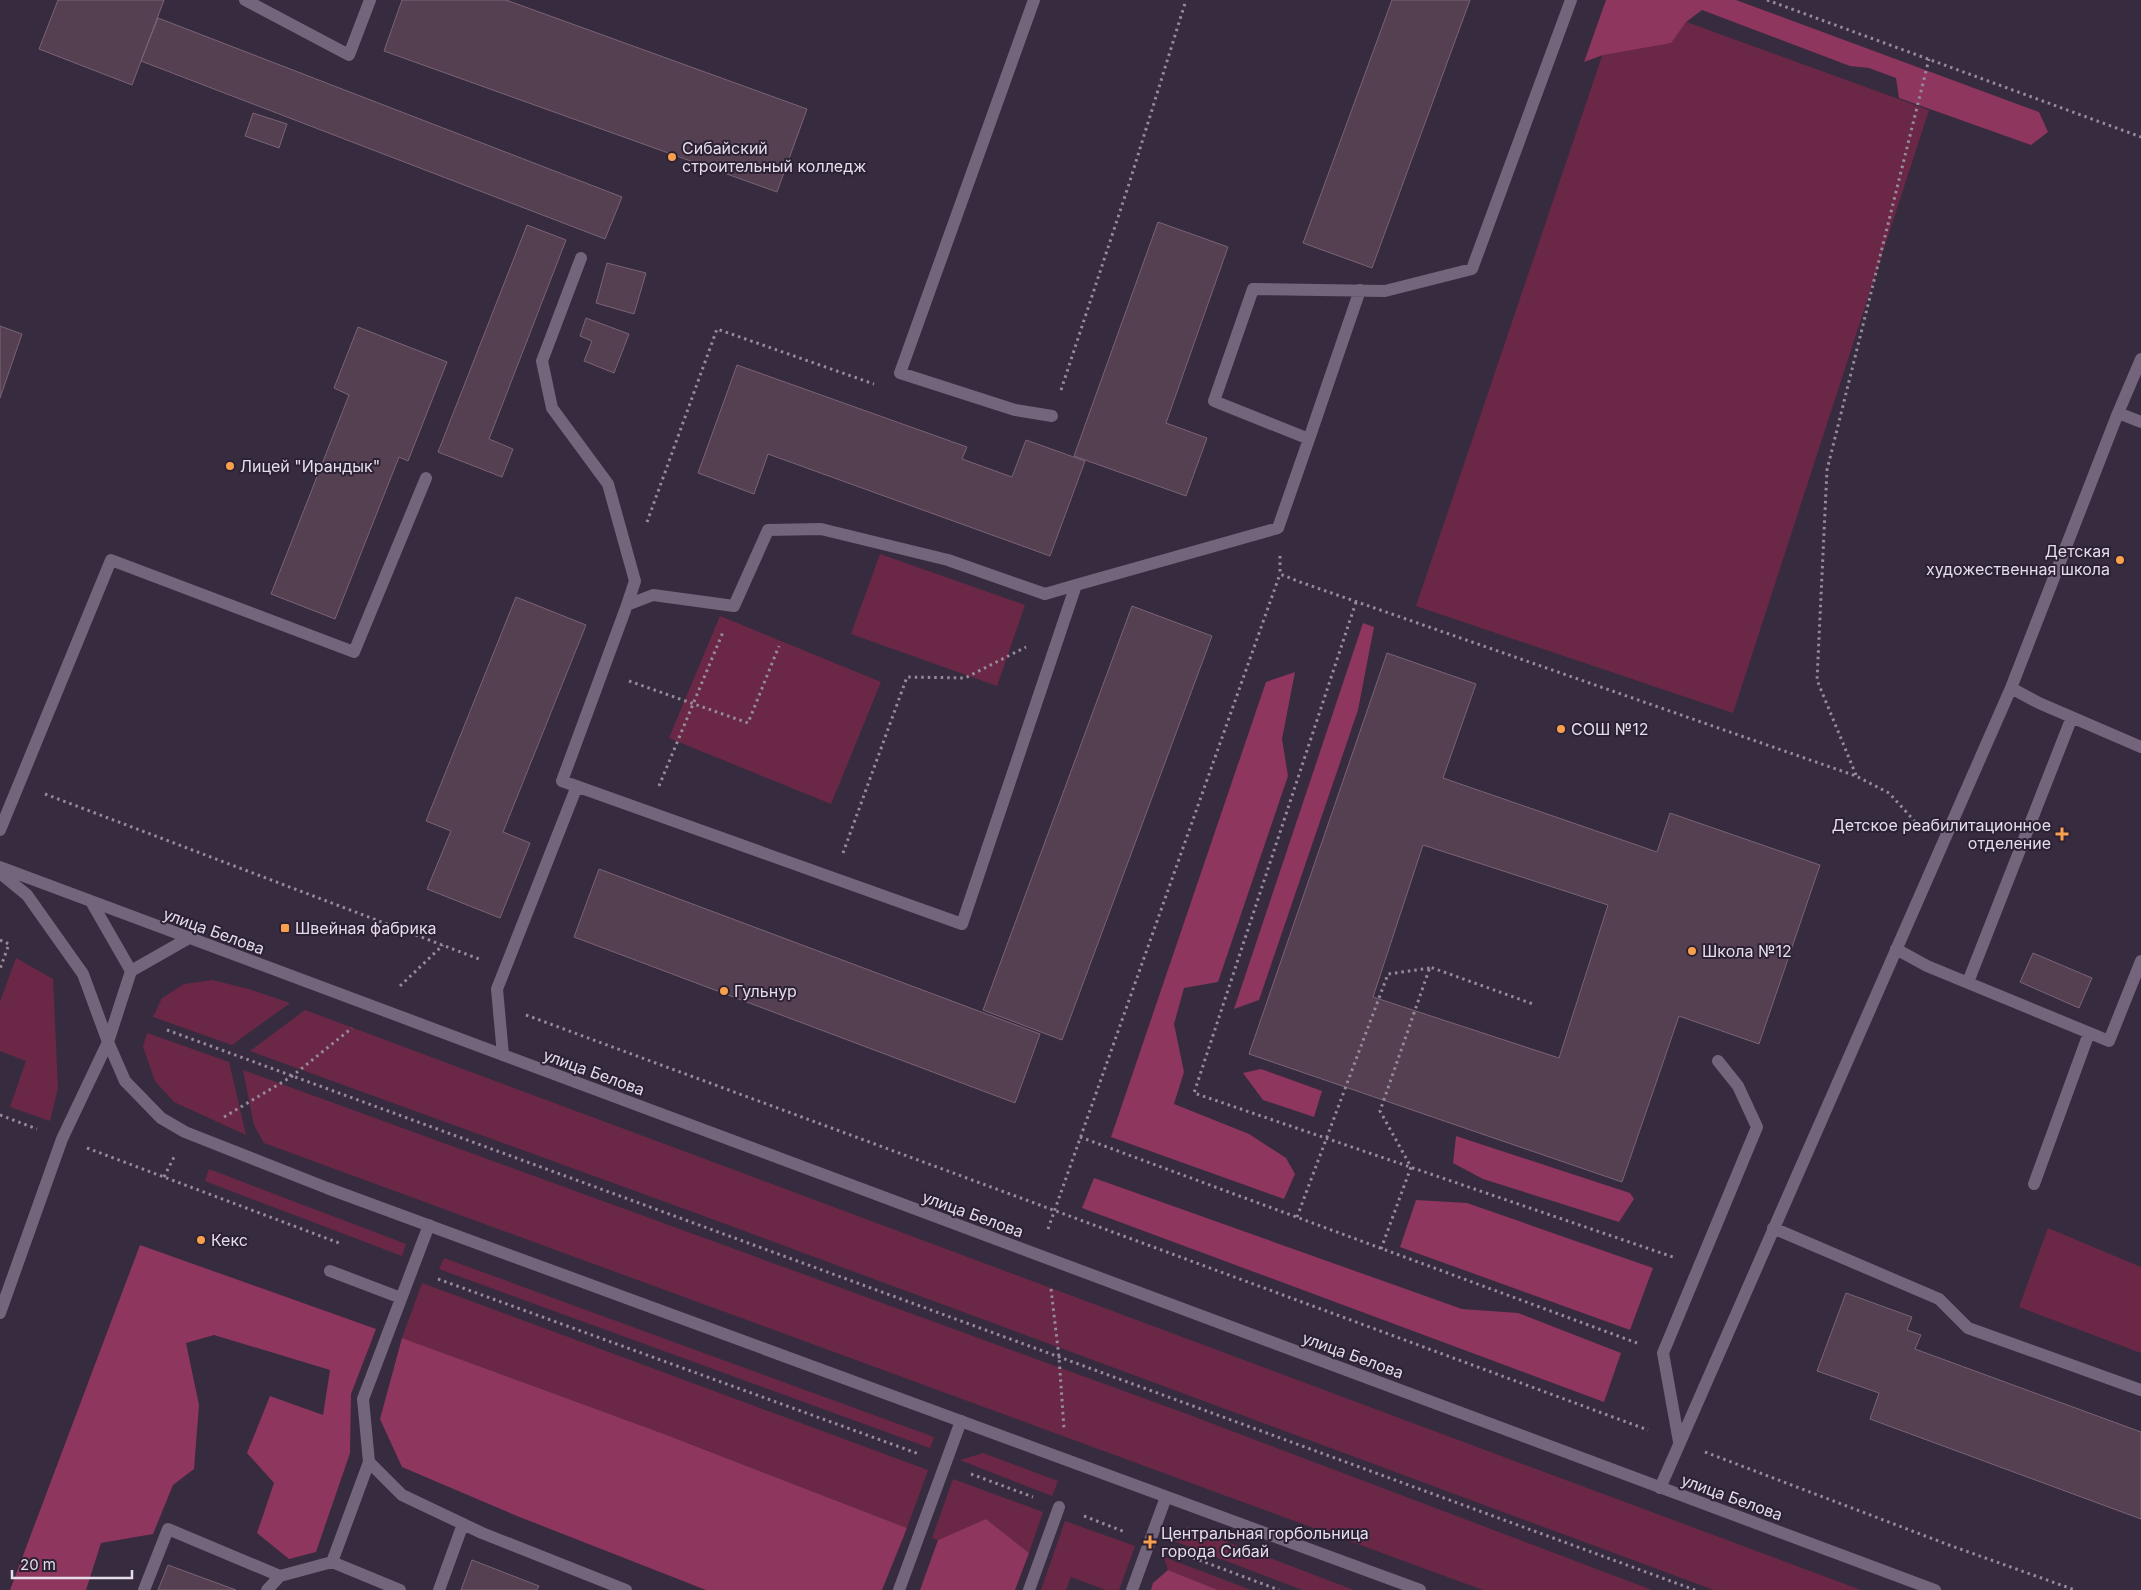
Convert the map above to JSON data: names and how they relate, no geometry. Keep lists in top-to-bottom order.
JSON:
{
  "streets": {
    "main road": ["улица Белова"]
  },
  "places": {
    "other": [
      "Сибайский строительный колледж",
      "Лицей \"Ирандык\"",
      "Детская художественная школа",
      "СОШ №12",
      "Школа №12",
      "Гульнур",
      "Кекс"
    ],
    "health": ["Детское реабилитационное отделение", "Центральная горбольница города Сибай"],
    "transit": ["Швейная фабрика"]
  },
  "scale_bar": "20 m"
}
